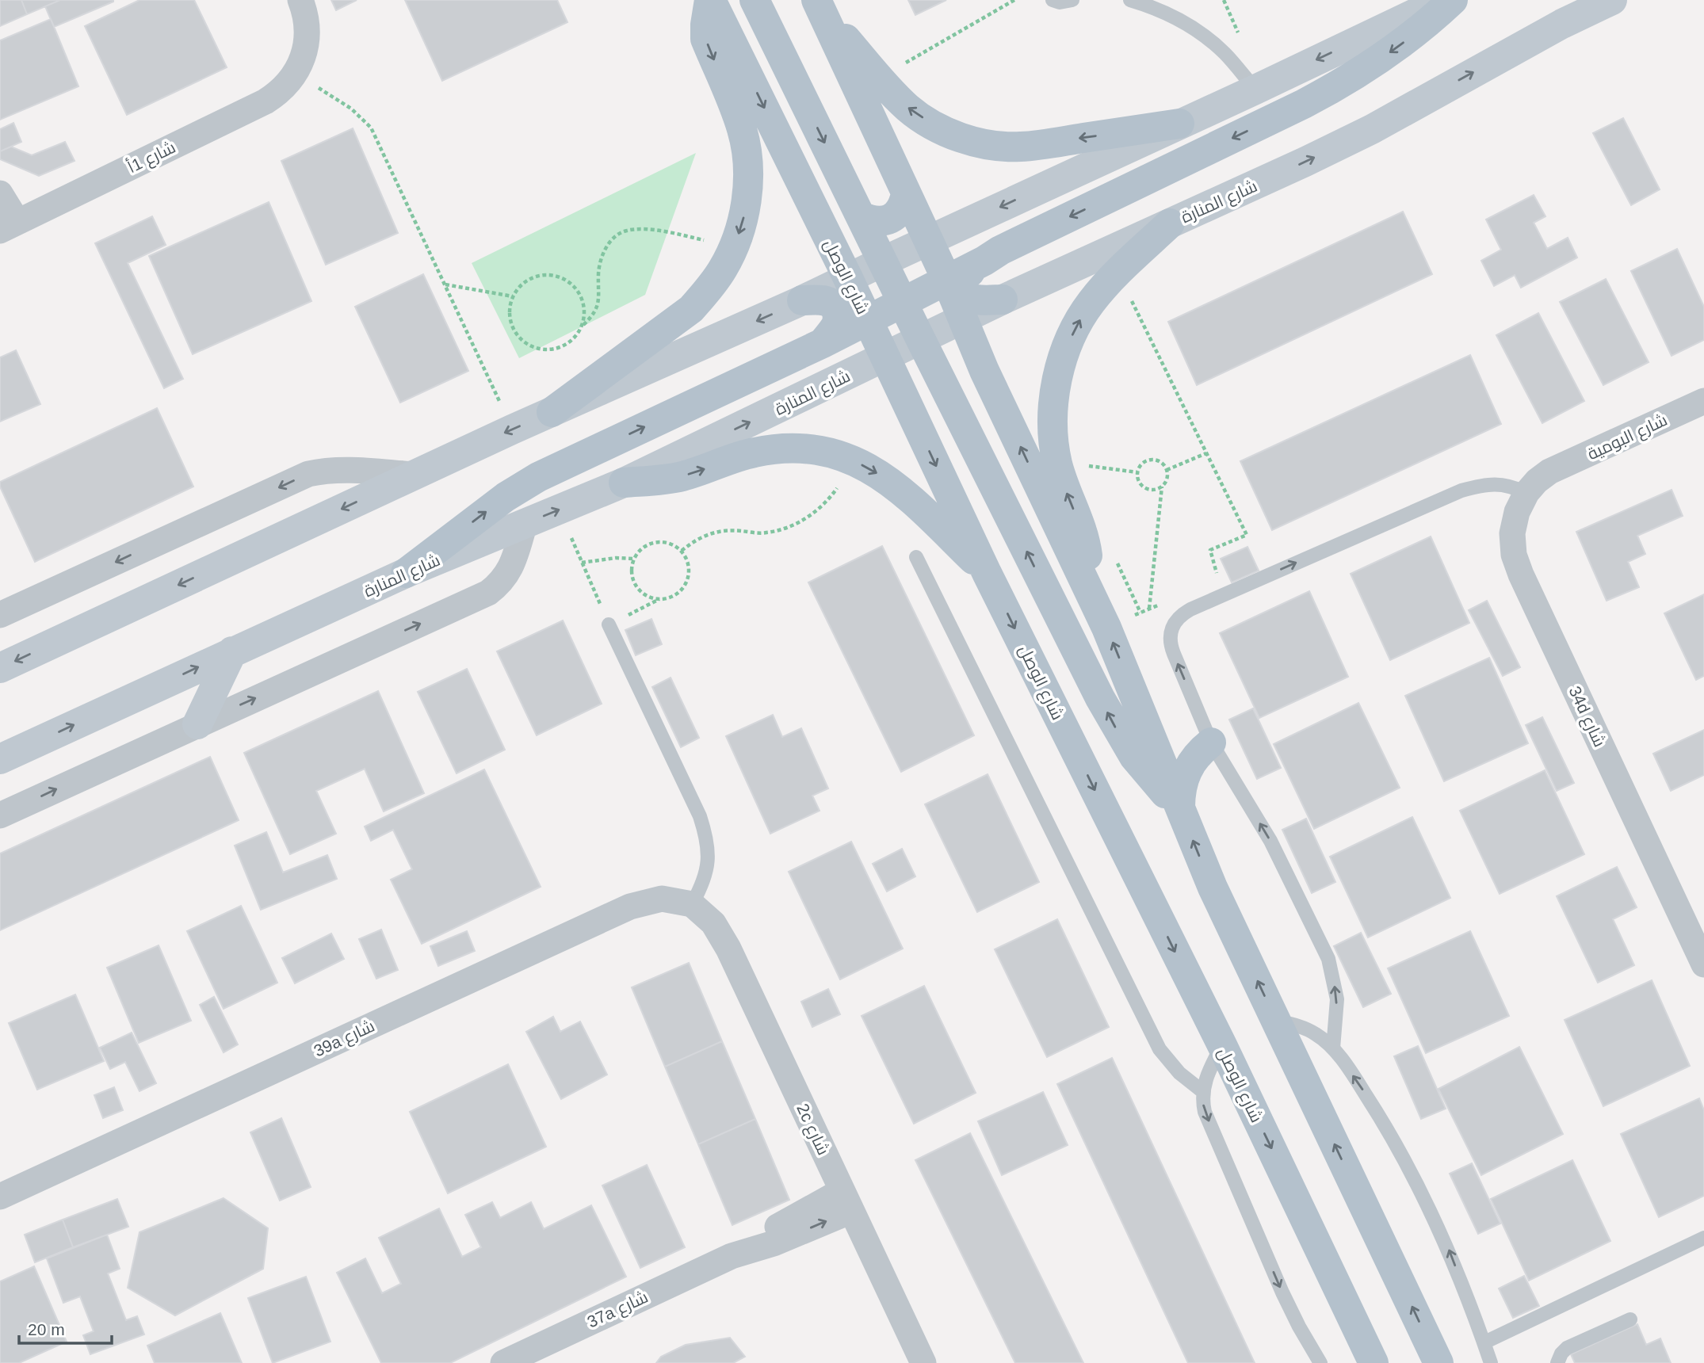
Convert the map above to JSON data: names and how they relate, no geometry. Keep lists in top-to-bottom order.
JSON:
{
  "streets": {
    "main road": ["شارع المنارة", "شارع الوصل"],
    "street": [
      "شارع 1أ",
      "شارع البومية",
      "34d شارع",
      "39a شارع",
      "2c شارع",
      "37a شارع"
    ]
  },
  "crossings": [
    ["شارع المنارة", "شارع الوصل"],
    ["شارع البومية", "34d شارع"],
    ["39a شارع", "2c شارع"],
    ["2c شارع", "37a شارع"]
  ],
  "scale_bar": "20 m"
}
